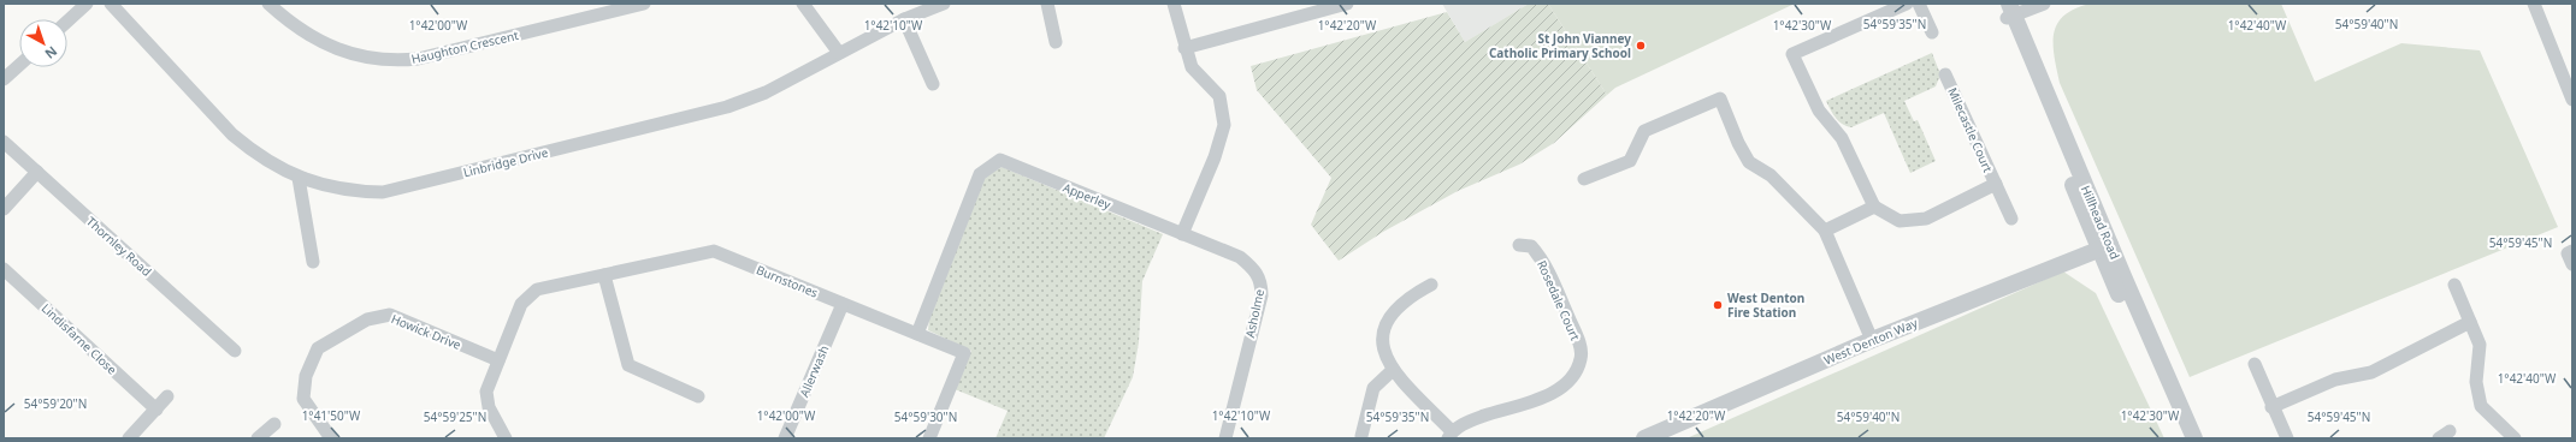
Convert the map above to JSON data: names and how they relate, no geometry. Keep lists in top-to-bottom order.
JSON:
{
  "streets": {
    "street": [
      "Haughton Crescent",
      "Milecastle Court",
      "Linbridge Drive",
      "Apperley",
      "Hillhead Road",
      "Thornley Road",
      "Burnstones",
      "Rosedale Court",
      "Asholme",
      "Howick Drive",
      "Lindisfarne Close",
      "West Denton Way",
      "Allerwash"
    ]
  },
  "crossings": [
    ["Apperley", "Burnstones"],
    ["Apperley", "Asholme"],
    ["Hillhead Road", "West Denton Way"],
    ["Burnstones", "Howick Drive"],
    ["Burnstones", "Allerwash"]
  ],
  "places": ["St John Vianney Catholic Primary School", "West Denton Fire Station"],
  "north": "bottom right",
  "coordinates": [
    "54°59'35\"N",
    "54°59'40\"N",
    "1°42'00\"W",
    "1°42'10\"W",
    "1°42'20\"W",
    "1°42'30\"W",
    "1°42'40\"W",
    "54°59'45\"N",
    "54°59'20\"N",
    "1°41'50\"W",
    "54°59'25\"N",
    "54°59'30\"N"
  ]
}
